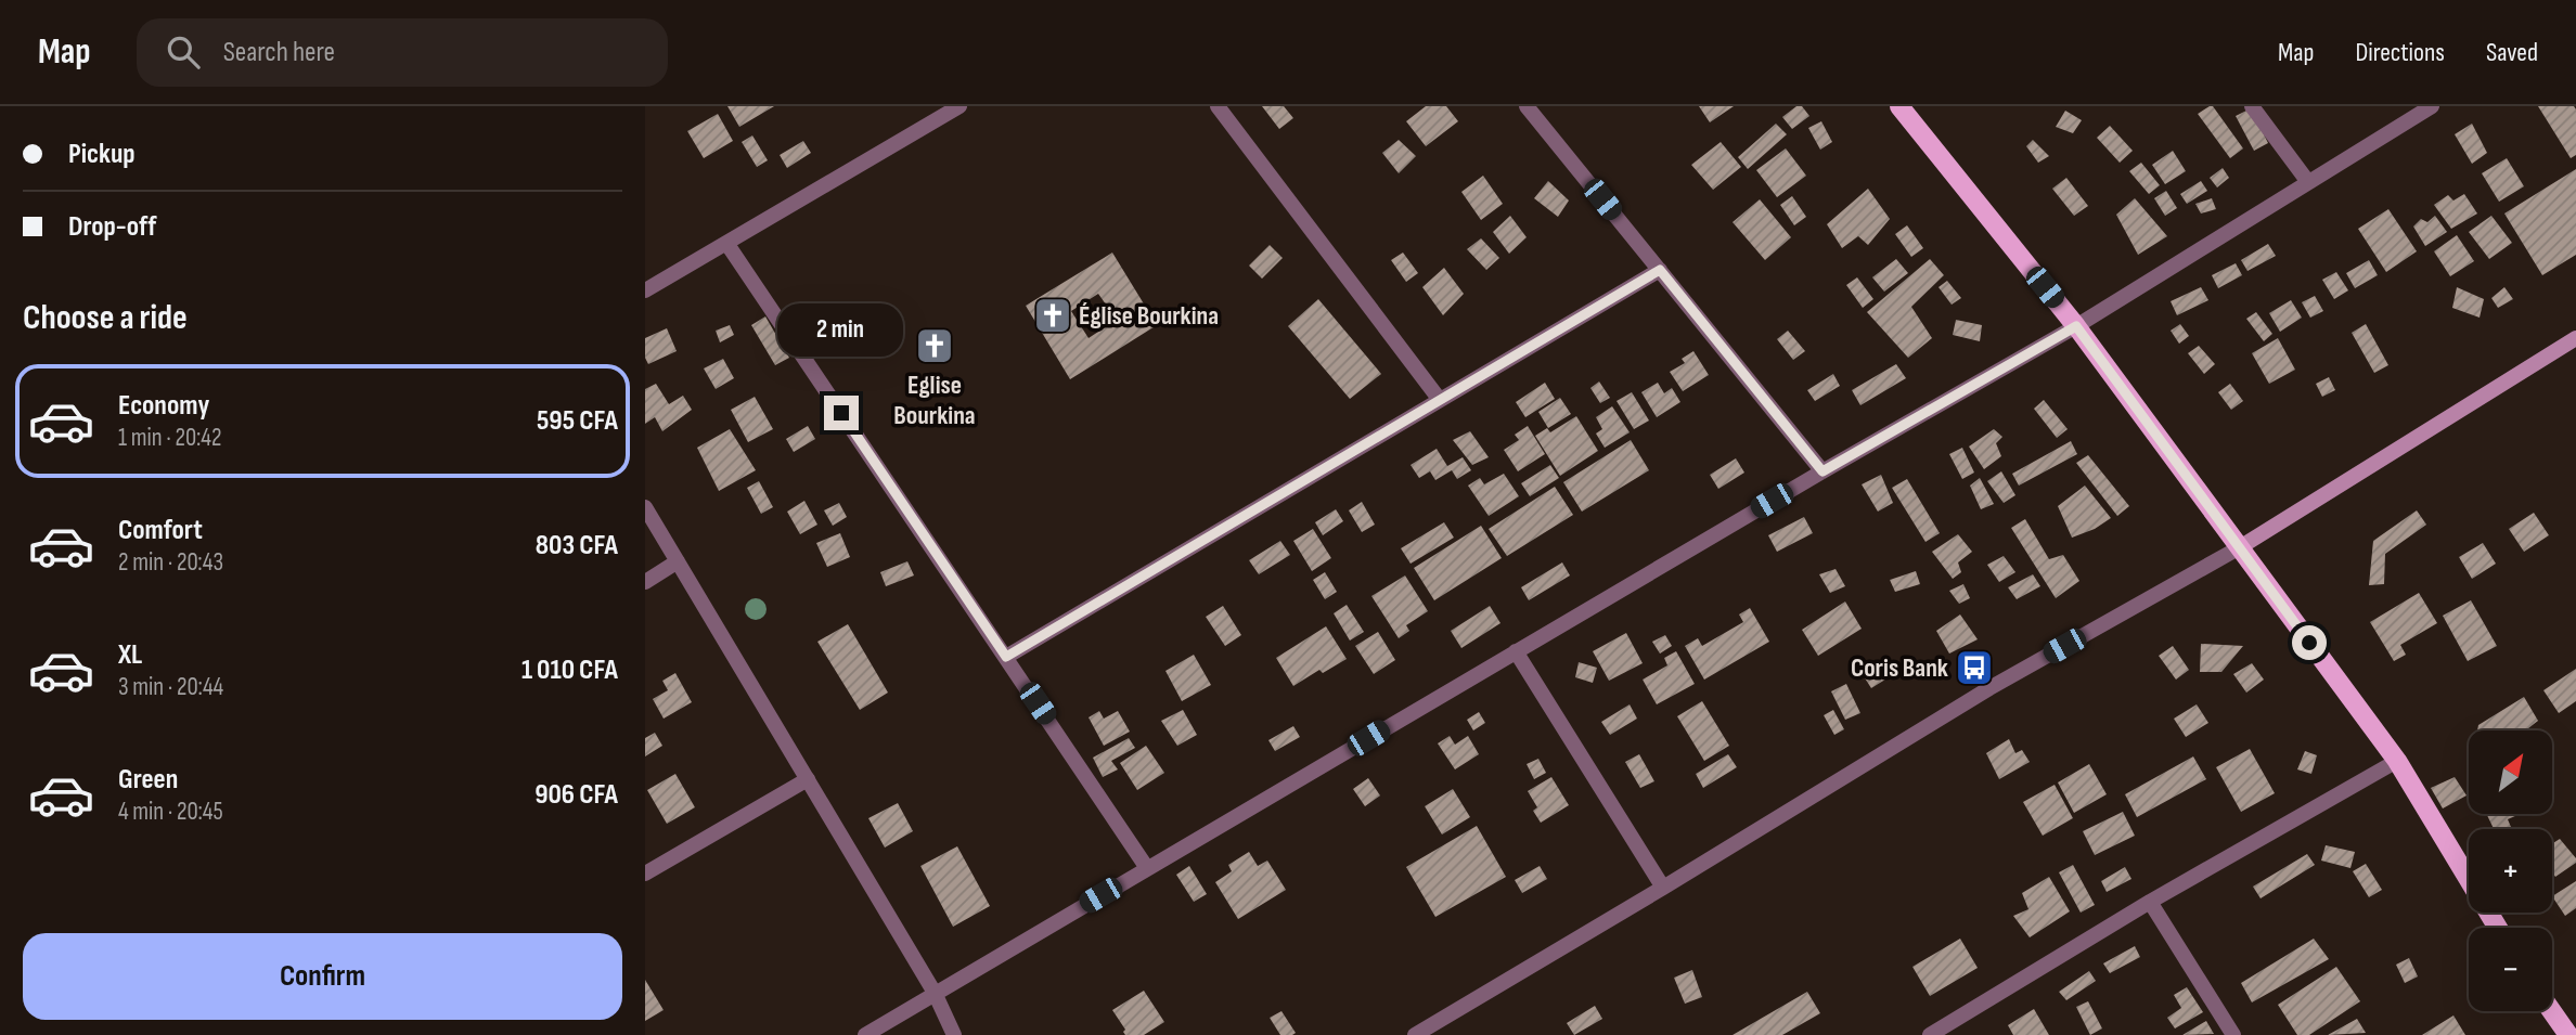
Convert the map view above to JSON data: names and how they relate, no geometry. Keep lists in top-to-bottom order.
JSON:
{
  "places": {
    "church": ["Église Bourkina", "Eglise Bourkina"],
    "bus stop": ["Coris Bank"]
  },
  "north": "top right",
  "page": {
    "header": "Map",
    "search": "Search here",
    "nav": ["Map", "Directions", "Saved"],
    "banner": ["Pickup", "Drop-off"],
    "heading": "Choose a ride",
    "bubble": "2 min",
    "list": [
      {
        "name": "Economy",
        "note": "1 min · 20:42",
        "value": "595 CFA"
      },
      {
        "name": "Comfort",
        "note": "2 min · 20:43",
        "value": "803 CFA"
      },
      {
        "name": "XL",
        "note": "3 min · 20:44",
        "value": "1 010 CFA"
      },
      {
        "name": "Green",
        "note": "4 min · 20:45",
        "value": "906 CFA"
      }
    ],
    "map_buttons": ["+", "−"],
    "buttons": "Confirm"
  }
}
